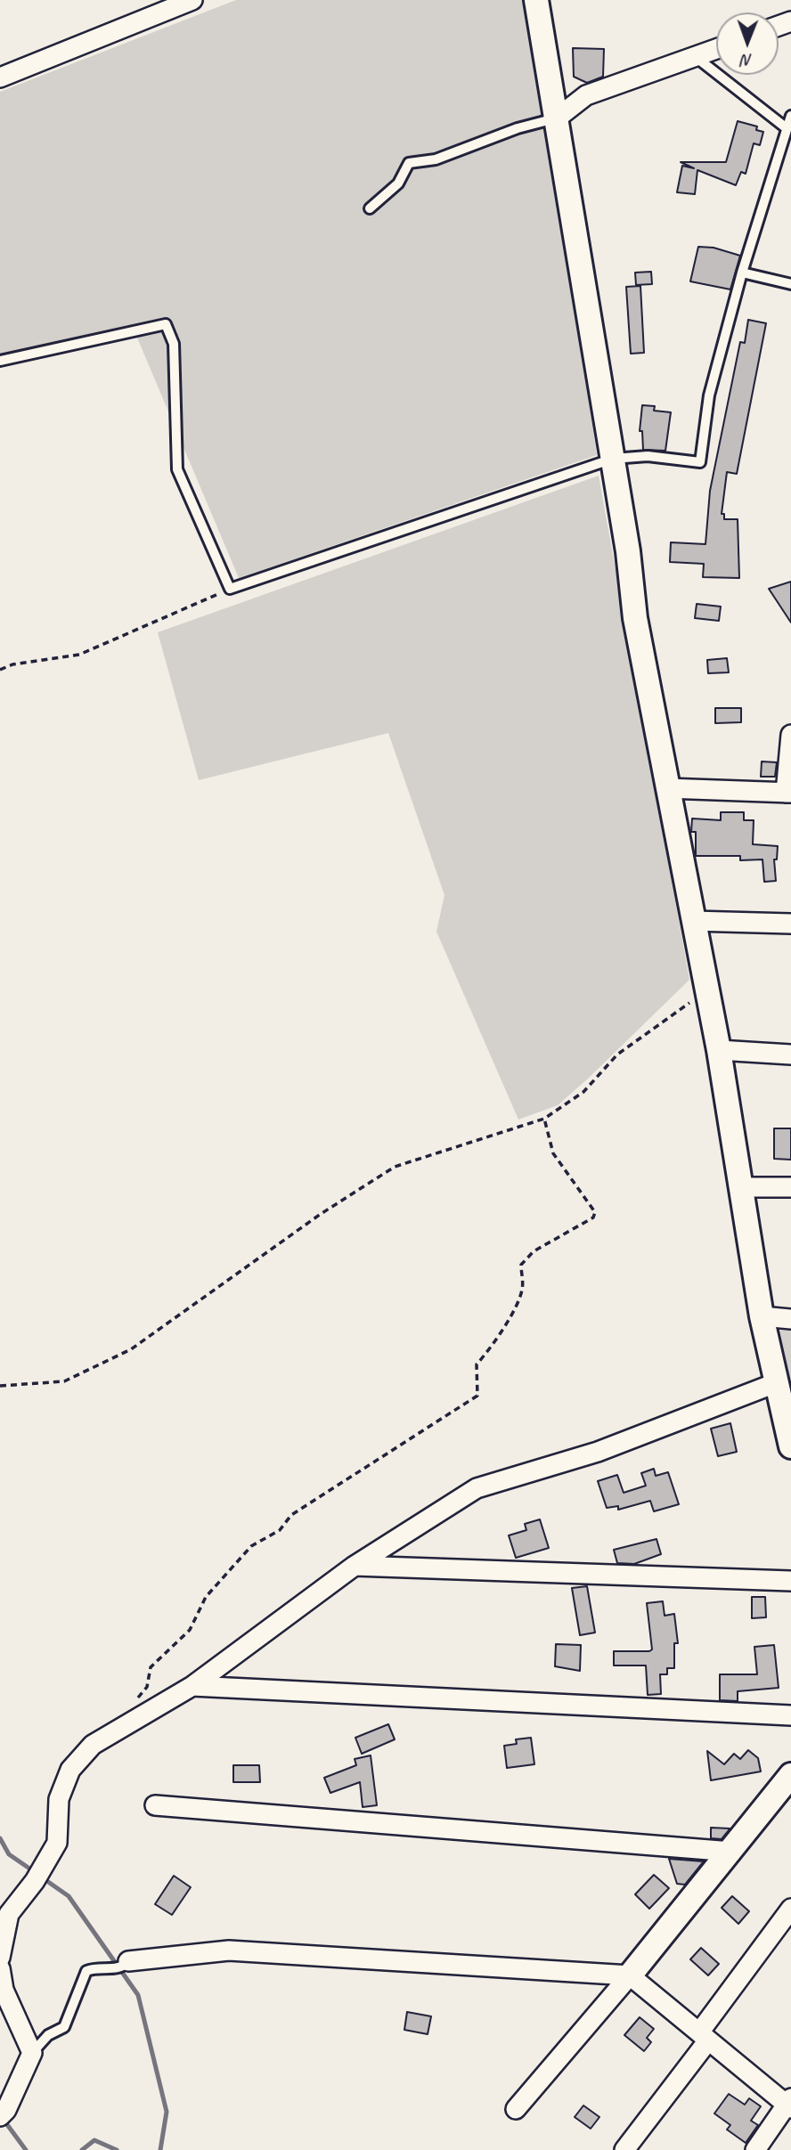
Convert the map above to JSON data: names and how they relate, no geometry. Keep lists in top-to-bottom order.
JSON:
{
  "north": "bottom"
}
